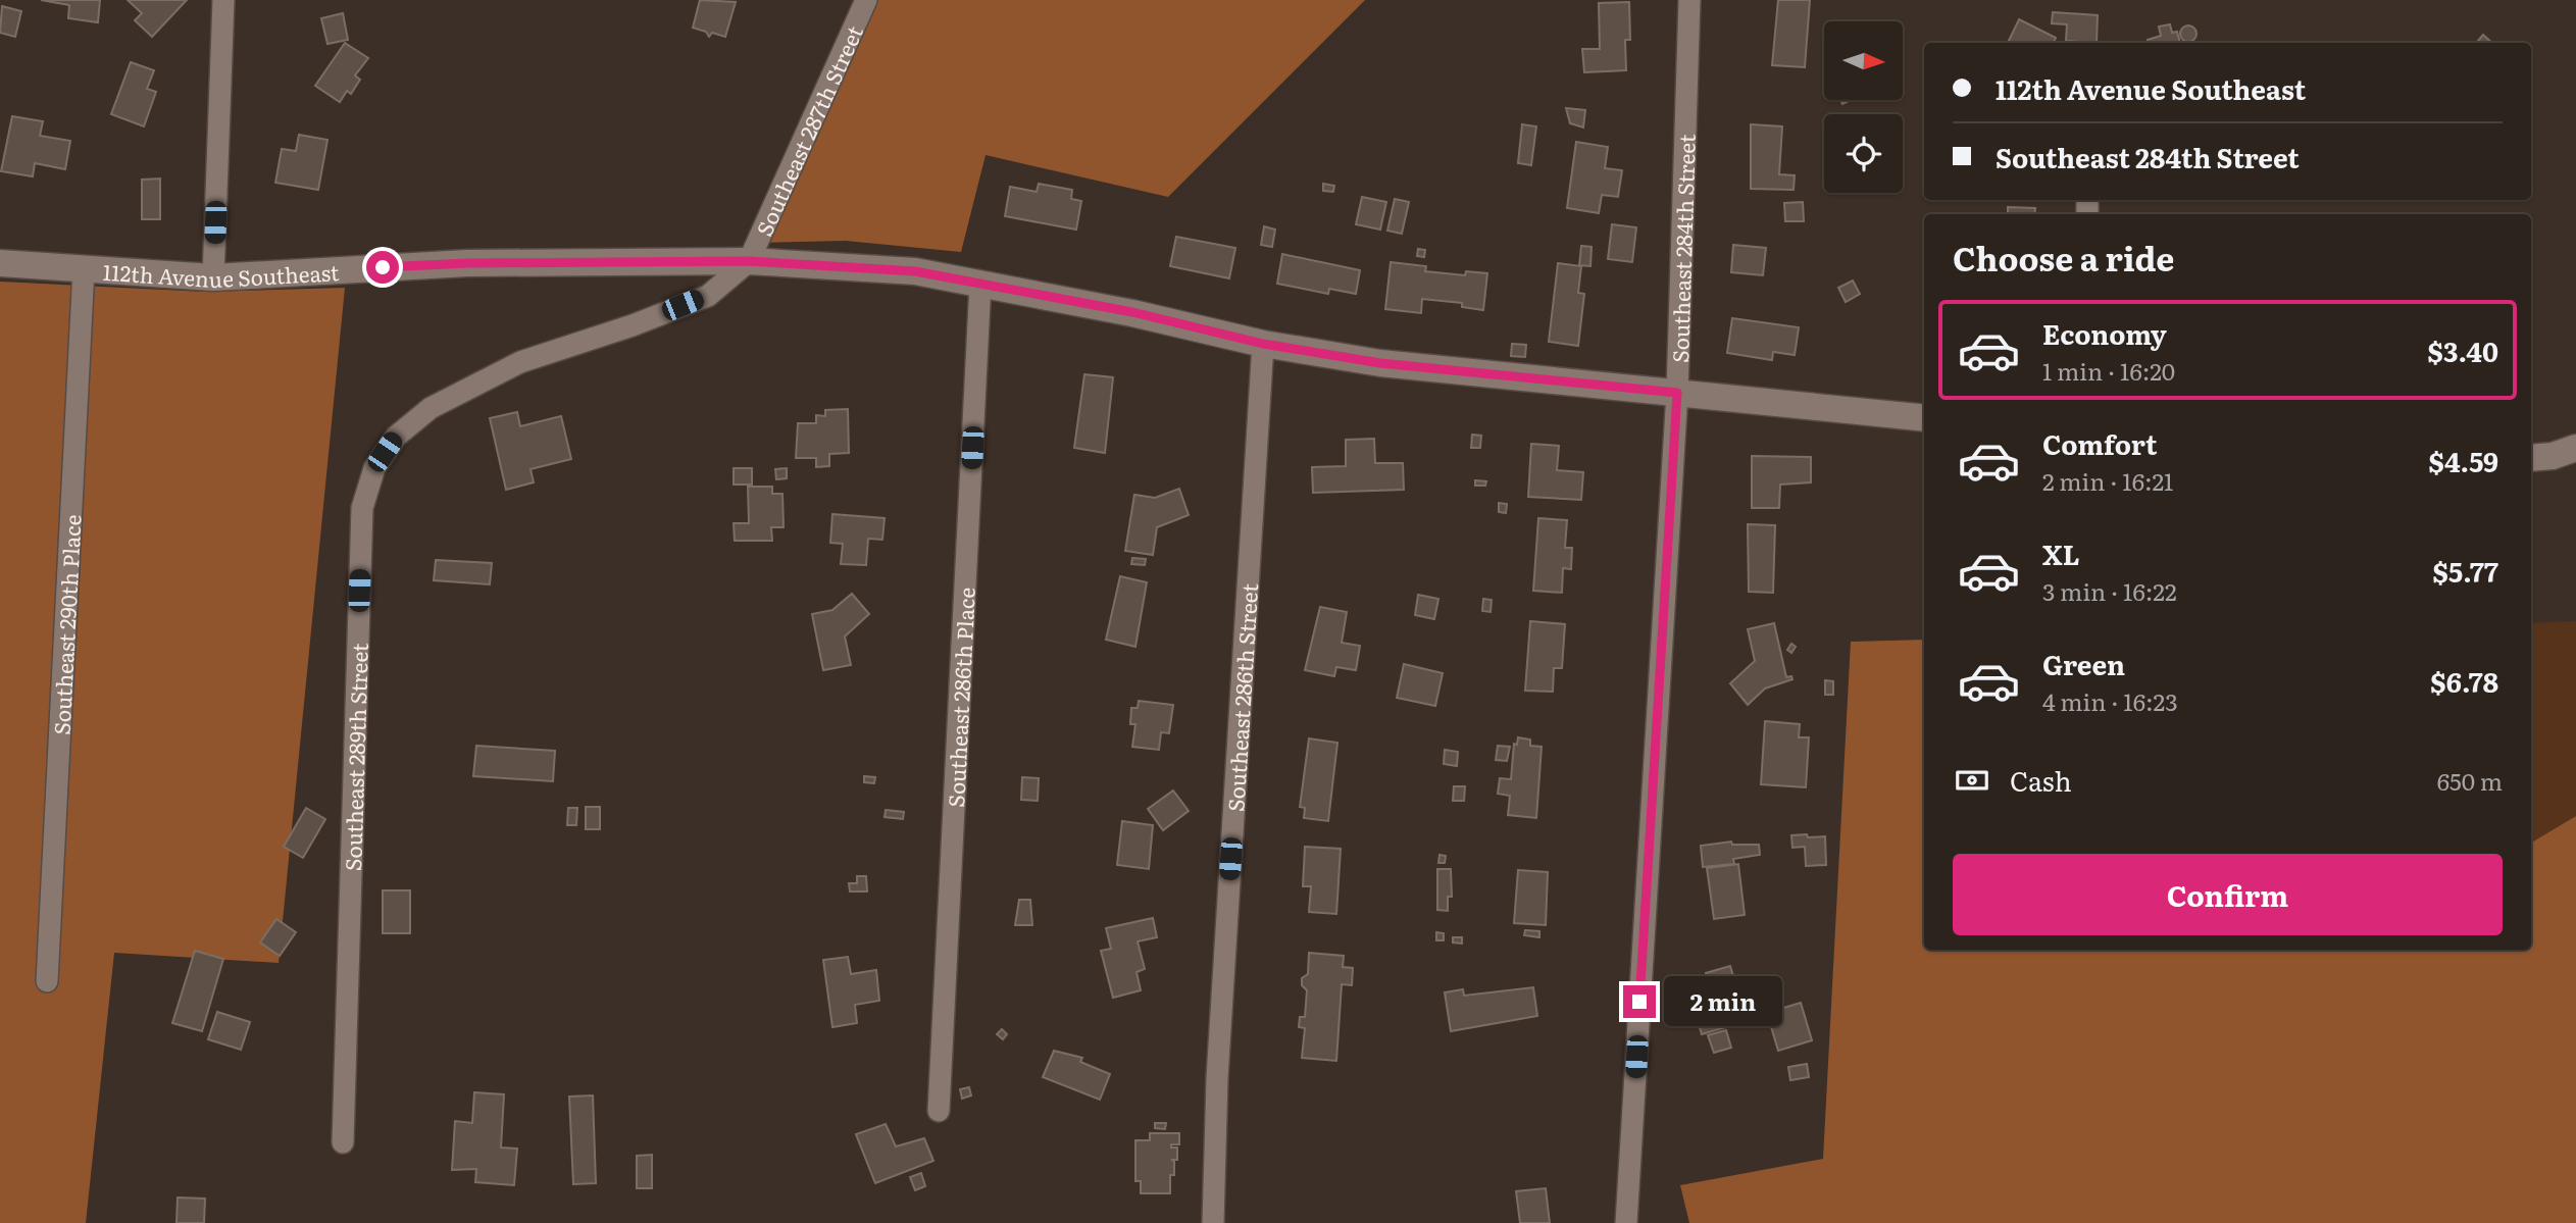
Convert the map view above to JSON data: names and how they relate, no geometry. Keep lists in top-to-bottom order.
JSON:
{
  "streets": {
    "street": [
      "Southeast 287th Street",
      "Southeast 284th Street",
      "112th Avenue Southeast",
      "Southeast 290th Place",
      "Southeast 286th Place",
      "Southeast 286th Street",
      "Southeast 289th Street"
    ]
  },
  "crossings": [
    ["Southeast 287th Street", "112th Avenue Southeast"],
    ["Southeast 287th Street", "Southeast 289th Street"],
    ["Southeast 284th Street", "112th Avenue Southeast"],
    ["112th Avenue Southeast", "Southeast 290th Place"],
    ["112th Avenue Southeast", "Southeast 286th Place"],
    ["112th Avenue Southeast", "Southeast 286th Street"],
    ["112th Avenue Southeast", "Southeast 289th Street"]
  ],
  "north": "right",
  "page": {
    "banner": ["112th Avenue Southeast", "Southeast 284th Street"],
    "heading": "Choose a ride",
    "list": [
      {
        "name": "Economy",
        "note": "1 min · 16:20",
        "value": "$3.40"
      },
      {
        "name": "Comfort",
        "note": "2 min · 16:21",
        "value": "$4.59"
      },
      {
        "name": "XL",
        "note": "3 min · 16:22",
        "value": "$5.77"
      },
      {
        "name": "Green",
        "note": "4 min · 16:23",
        "value": "$6.78"
      }
    ],
    "pay": ["Cash", "650 m"],
    "buttons": "Confirm",
    "bubble": "2 min"
  }
}
